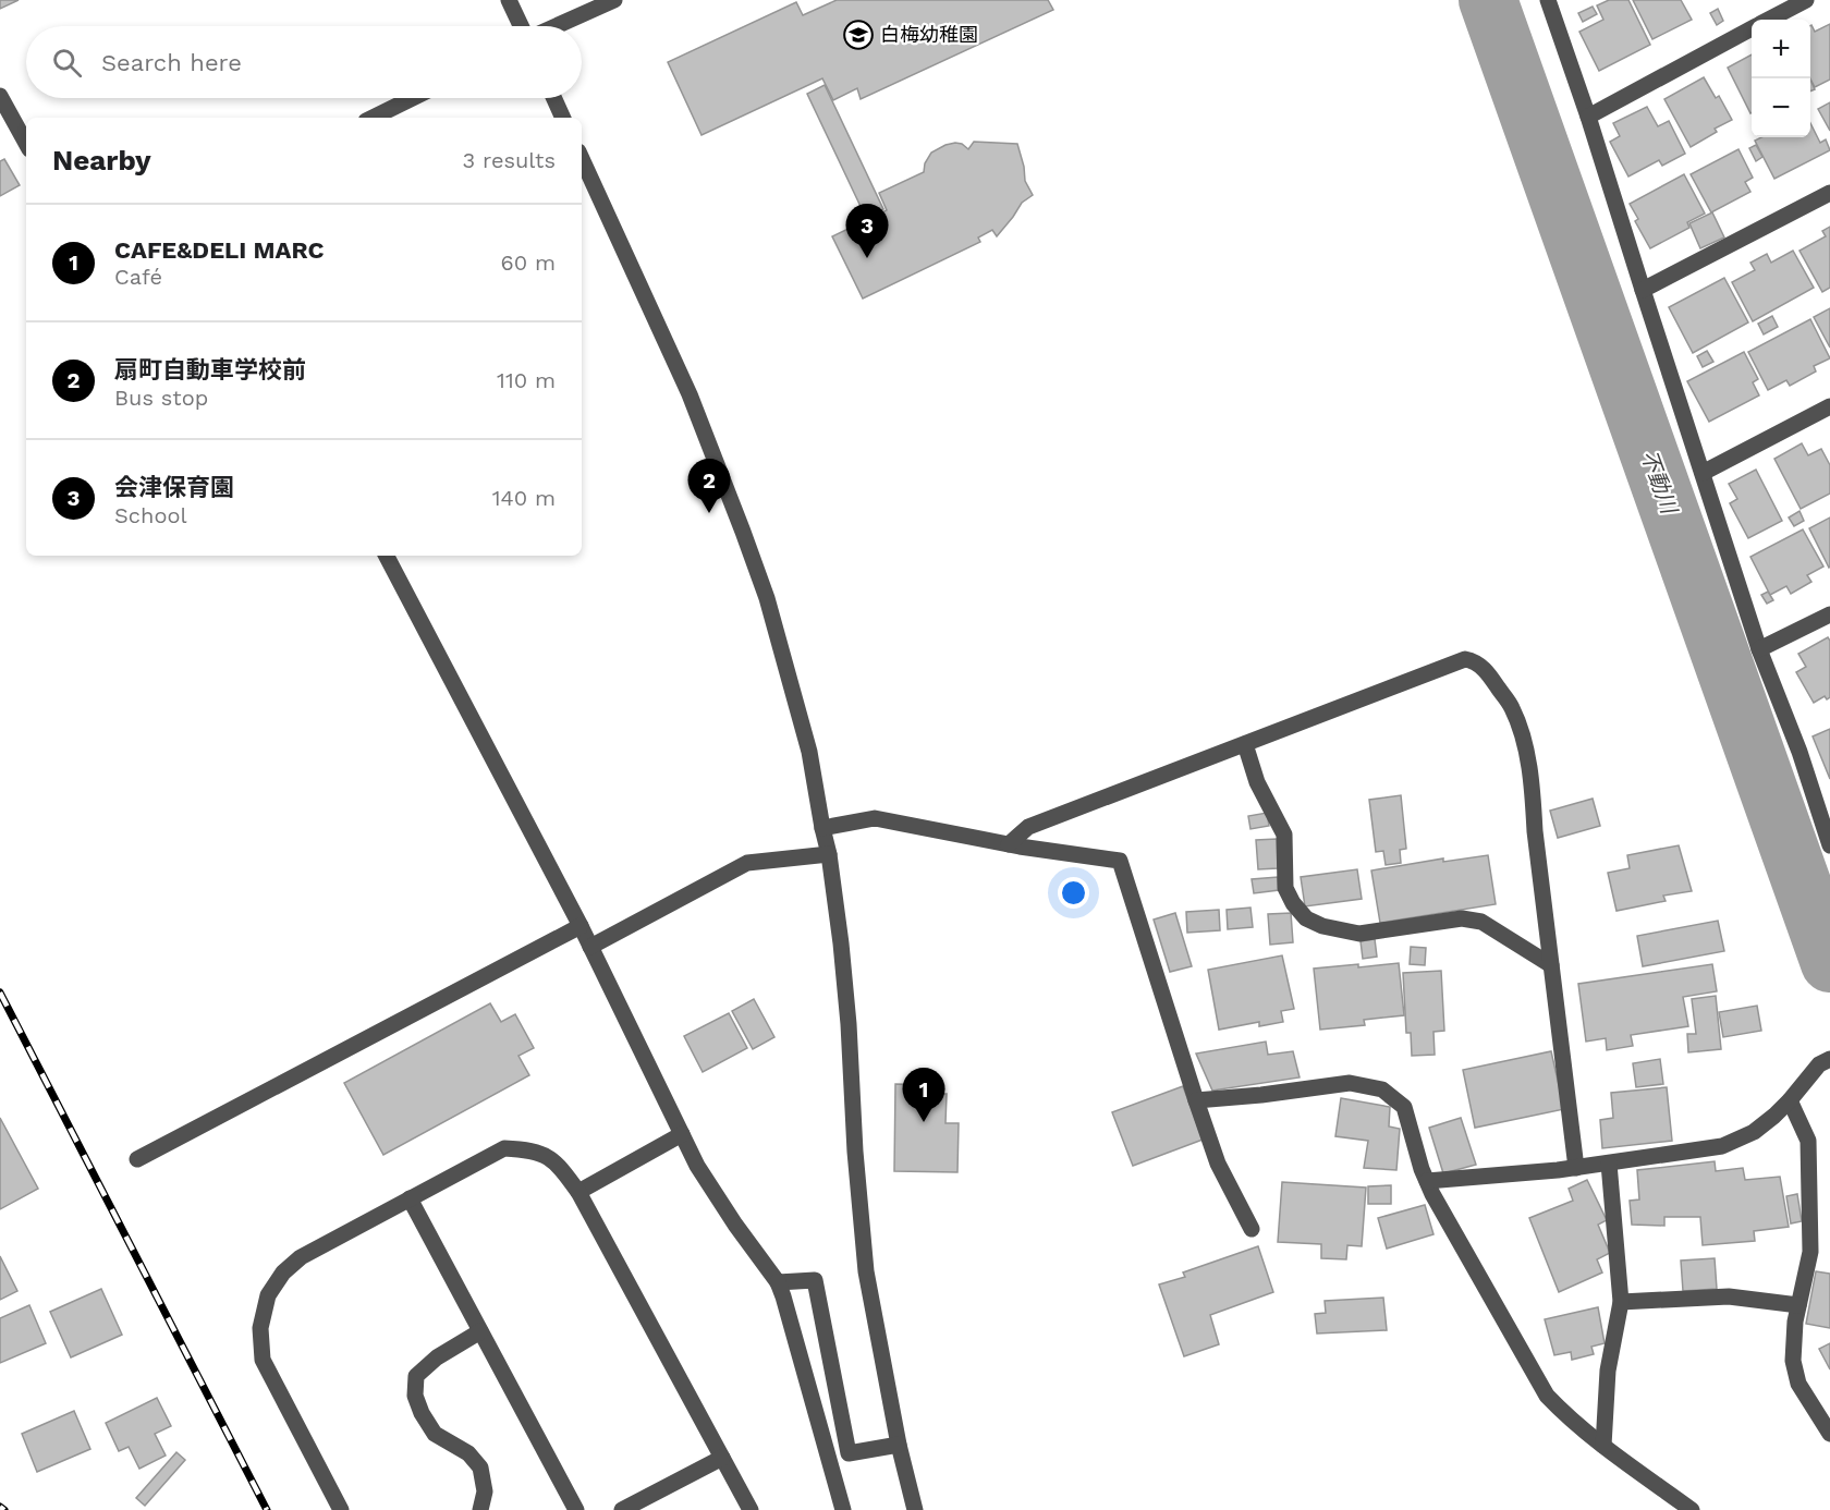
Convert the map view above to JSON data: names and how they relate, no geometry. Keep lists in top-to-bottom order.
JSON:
{
  "water": ["不動川"],
  "places": {
    "school or university": ["白梅幼稚園"]
  },
  "page": {
    "map_buttons": ["+", "−"],
    "search": "Search here",
    "heading": ["Nearby", "3 results"],
    "list": [
      {
        "mark": "1",
        "name": "CAFE&DELI MARC",
        "note": "Café",
        "value": "60 m"
      },
      {
        "mark": "2",
        "name": "扇町自動車学校前",
        "note": "Bus stop",
        "value": "110 m"
      },
      {
        "mark": "3",
        "name": "会津保育園",
        "note": "School",
        "value": "140 m"
      }
    ],
    "pins": ["3", "2", "1"]
  }
}
